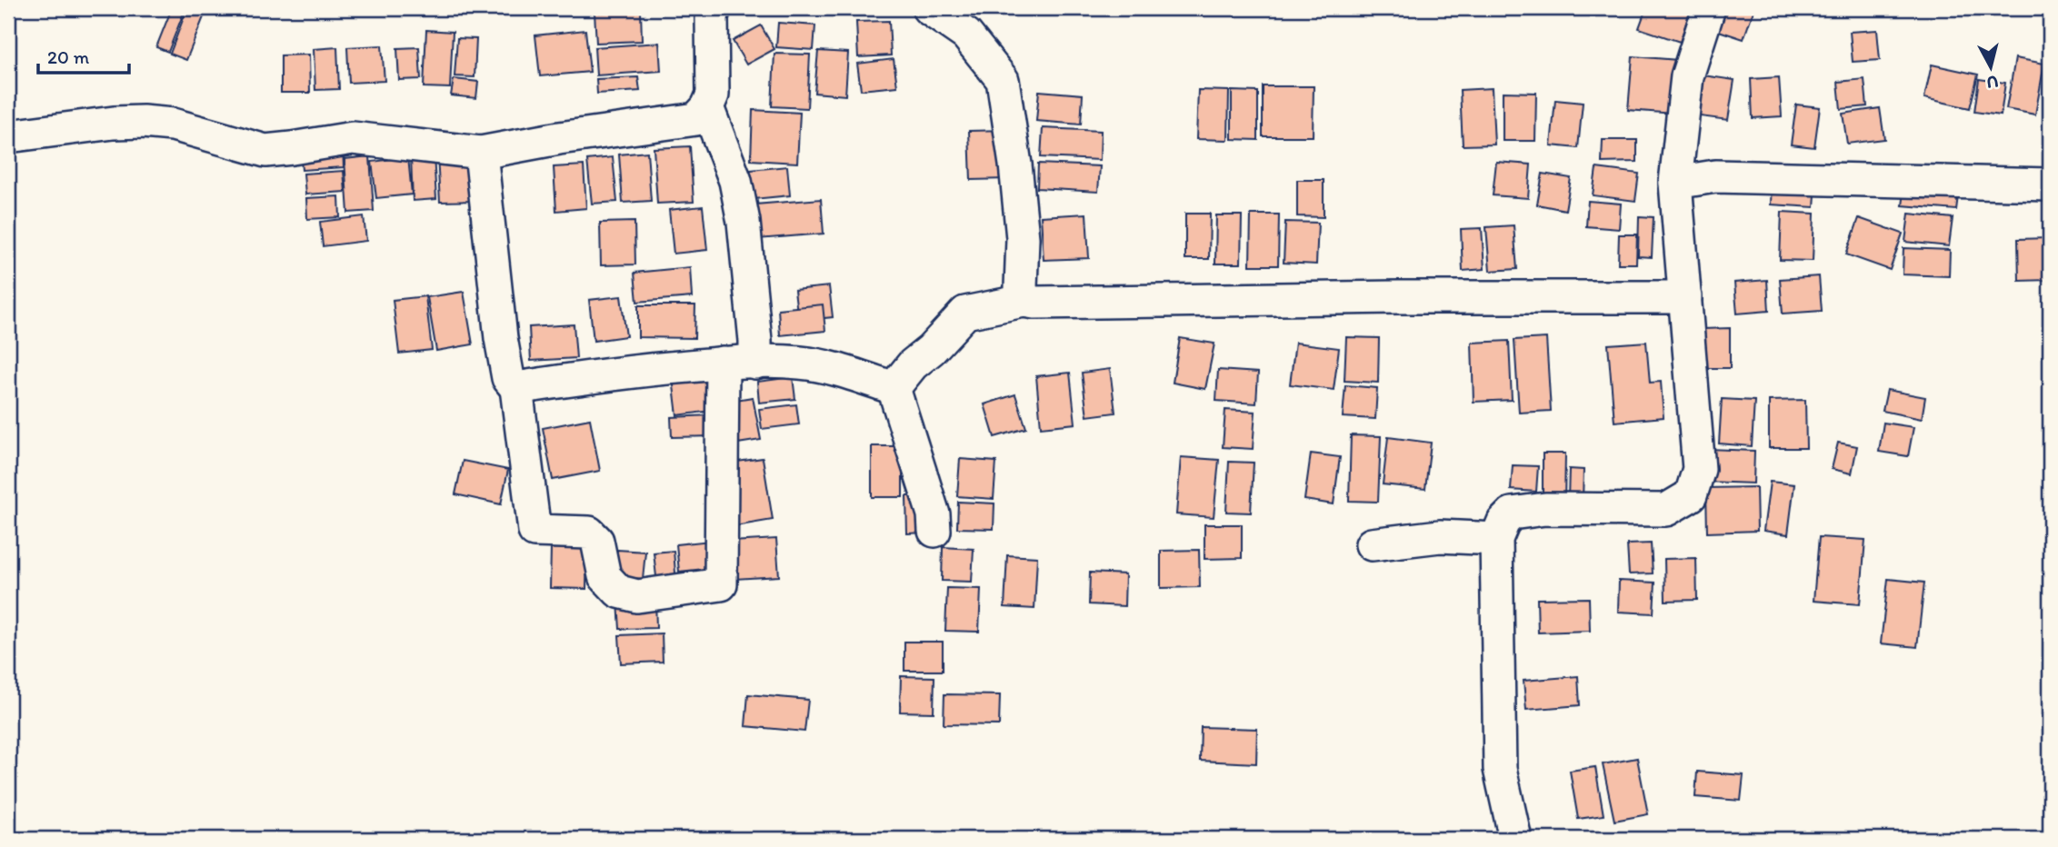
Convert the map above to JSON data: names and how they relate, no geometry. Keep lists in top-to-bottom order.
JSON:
{
  "scale_bar": "20 m",
  "north": "bottom"
}
